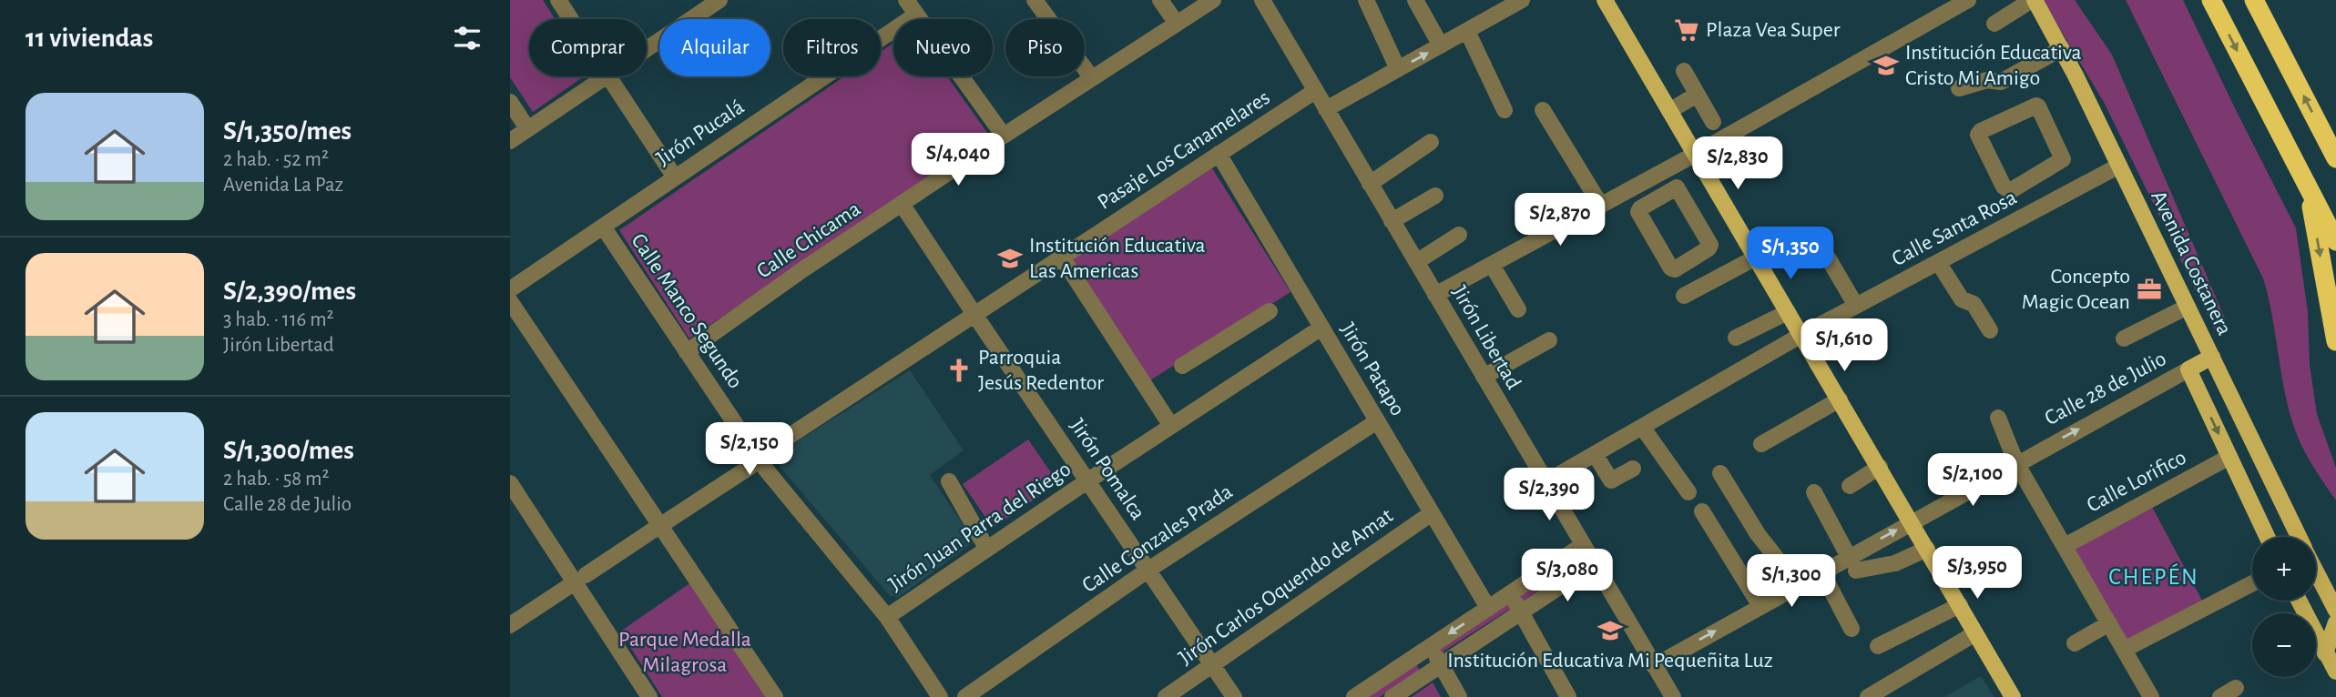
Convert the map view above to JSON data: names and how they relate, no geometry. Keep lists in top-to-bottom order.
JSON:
{
  "streets": {
    "main road": ["Avenida Costanera", "Calle 28 de Julio"],
    "street": [
      "Jirón Pucalá",
      "Pasaje Los Canamelares",
      "Calle Santa Rosa",
      "Calle Chicama",
      "Calle Manco Segundo",
      "Jirón Libertad",
      "Jirón Patapo",
      "Jirón Pomalca",
      "Calle Lorifico",
      "Jirón Juan Parra del Riego",
      "Calle Gonzales Prada",
      "Jirón Carlos Oquendo de Amat"
    ]
  },
  "crossings": [
    ["Jirón Pucalá", "Calle Manco Segundo"],
    ["Pasaje Los Canamelares", "Calle Manco Segundo"],
    ["Pasaje Los Canamelares", "Jirón Libertad"],
    ["Pasaje Los Canamelares", "Jirón Patapo"],
    ["Pasaje Los Canamelares", "Jirón Pomalca"],
    ["Calle Santa Rosa", "Avenida Costanera"],
    ["Calle Santa Rosa", "Jirón Libertad"],
    ["Calle Chicama", "Calle Manco Segundo"],
    ["Calle Chicama", "Jirón Pomalca"],
    ["Avenida Costanera", "Calle 28 de Julio"],
    ["Calle Manco Segundo", "Jirón Juan Parra del Riego"],
    ["Jirón Libertad", "Calle 28 de Julio"],
    ["Jirón Patapo", "Jirón Juan Parra del Riego"],
    ["Jirón Patapo", "Calle Gonzales Prada"],
    ["Jirón Patapo", "Jirón Carlos Oquendo de Amat"],
    ["Jirón Pomalca", "Jirón Juan Parra del Riego"],
    ["Jirón Pomalca", "Calle Gonzales Prada"],
    ["Jirón Pomalca", "Jirón Carlos Oquendo de Amat"]
  ],
  "one_way": ["Calle 28 de Julio"],
  "districts": ["CHEPÉN"],
  "parks": ["Parque Medalla Milagrosa"],
  "places": {
    "supermarket": ["Plaza Vea Super"],
    "school or university": ["Institución Educativa Cristo Mi Amigo", "Institución Educativa Las Americas", "Institución Educativa Mi Pequeñita Luz"],
    "office": ["Concepto Magic Ocean"],
    "church": ["Parroquia Jesús Redentor"]
  },
  "page": {
    "heading": "11 viviendas",
    "chip": [
      "Comprar",
      "Alquilar",
      "Filtros",
      "Nuevo",
      "Piso"
    ],
    "list": [
      {
        "name": "S/1,350/mes",
        "note": "2 hab. · 52 m² · Avenida La Paz"
      },
      {
        "name": "S/2,390/mes",
        "note": "3 hab. · 116 m² · Jirón Libertad"
      },
      {
        "name": "S/1,300/mes",
        "note": "2 hab. · 58 m² · Calle 28 de Julio"
      }
    ],
    "price": [
      "S/4,040",
      "S/2,830",
      "S/2,870",
      "S/1,350",
      "S/1,610",
      "S/2,150",
      "S/2,100",
      "S/2,390",
      "S/3,950",
      "S/3,080",
      "S/1,300"
    ],
    "map_buttons": ["+", "−"]
  }
}
